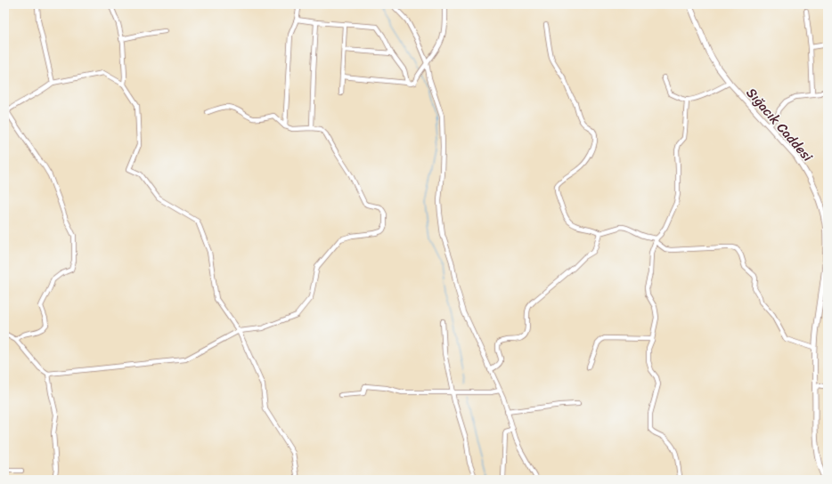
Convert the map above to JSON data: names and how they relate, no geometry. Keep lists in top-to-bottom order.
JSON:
{
  "streets": {
    "main road": ["Sığacık Caddesi"]
  }
}
